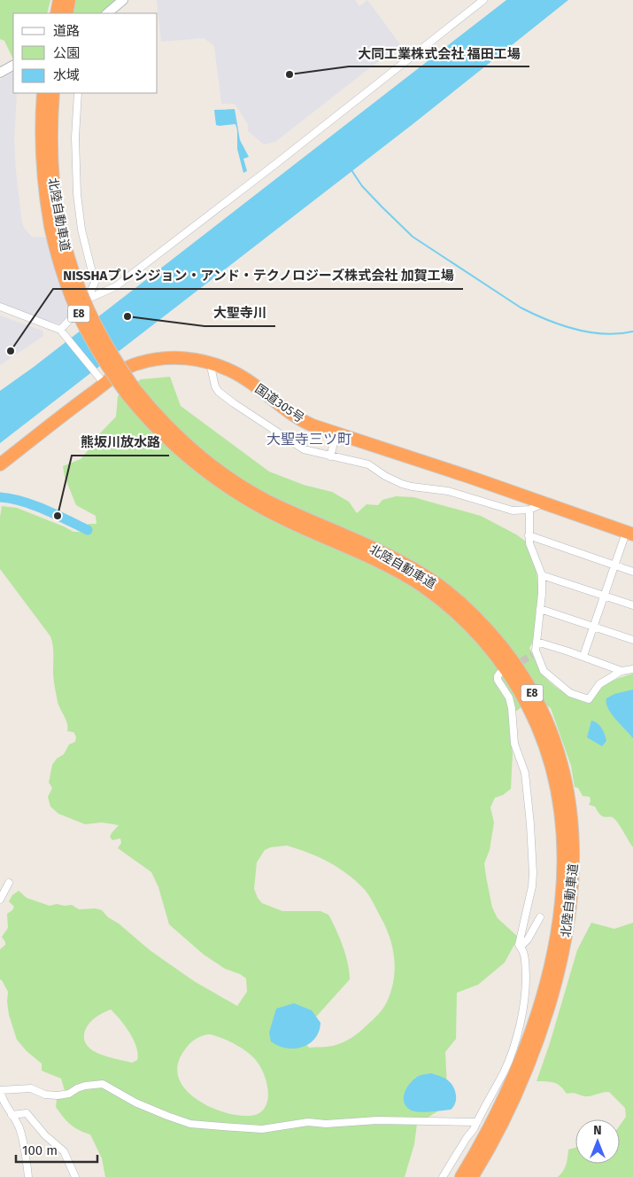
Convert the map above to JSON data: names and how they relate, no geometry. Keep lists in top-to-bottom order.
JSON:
{
  "streets": {
    "highway": ["北陸自動車道", "E8", "国道305号"]
  },
  "districts": ["大聖寺三ツ町"],
  "places": [
    "大同工業株式会社 福田工場",
    "大聖寺川",
    "NISSHAプレシジョン・アンド・テクノロジーズ株式会社 加賀工場",
    "熊坂川放水路"
  ],
  "legend": ["道路", "公園", "水域"],
  "scale_bar": "100 m",
  "north": "top"
}
